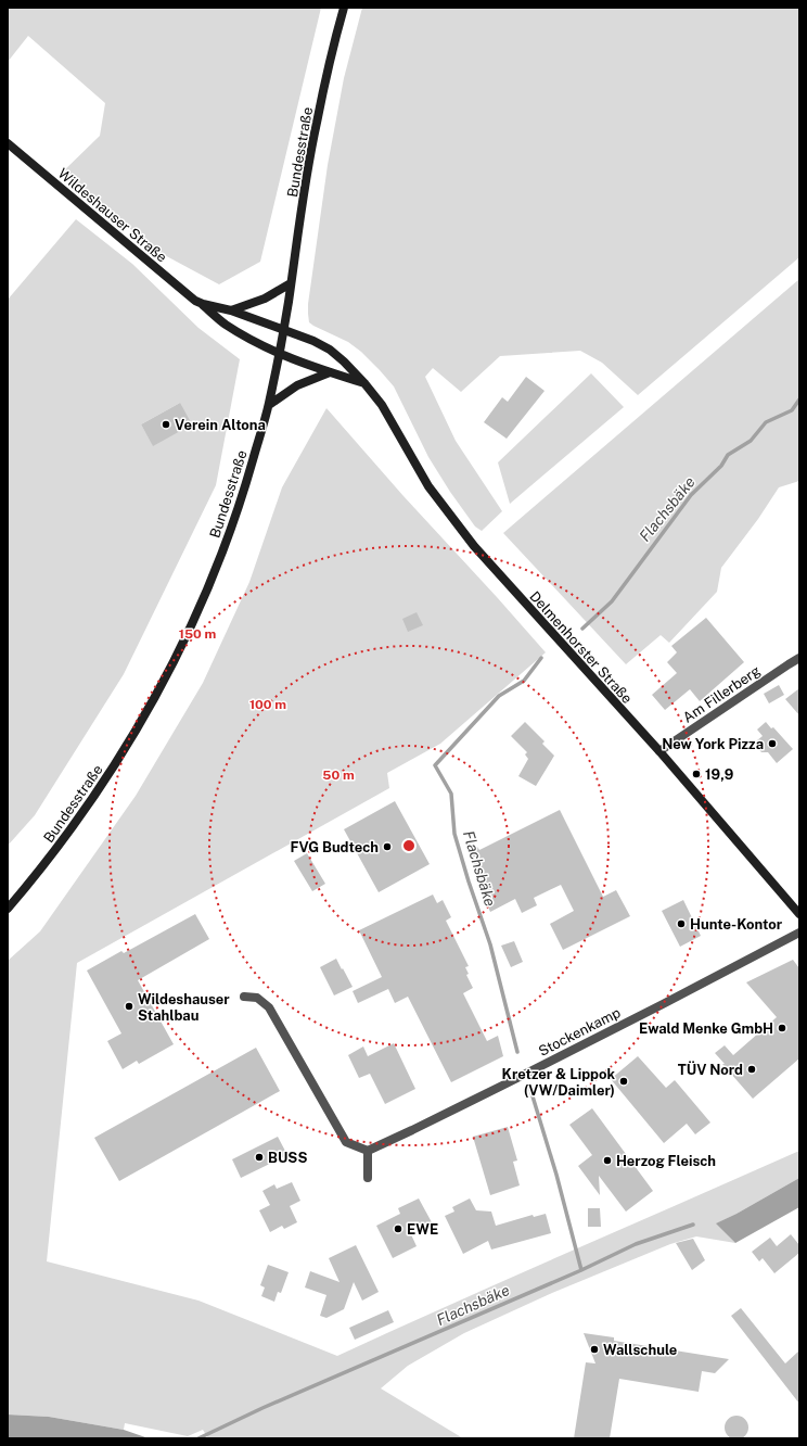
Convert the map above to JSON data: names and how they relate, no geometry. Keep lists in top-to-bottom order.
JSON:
{
  "streets": {
    "main road": ["Bundesstraße", "Wildeshauser Straße", "Delmenhorster Straße"],
    "street": ["Am Fillerberg", "Stockenkamp"]
  },
  "crossings": [
    ["Bundesstraße", "Wildeshauser Straße"],
    ["Bundesstraße", "Delmenhorster Straße"],
    ["Wildeshauser Straße", "Delmenhorster Straße"],
    ["Delmenhorster Straße", "Am Fillerberg"]
  ],
  "water": ["Flachsbäke"],
  "places": [
    "Verein Altona",
    "New York Pizza",
    "19,9",
    "FVG Budtech",
    "Hunte-Kontor",
    "Wildeshauser Stahlbau",
    "Ewald Menke GmbH",
    "TÜV Nord",
    "Kretzer & Lippok (VW/Daimler)",
    "BUSS",
    "Herzog Fleisch",
    "EWE",
    "Wallschule"
  ],
  "rings": ["150 m", "100 m", "50 m"]
}
